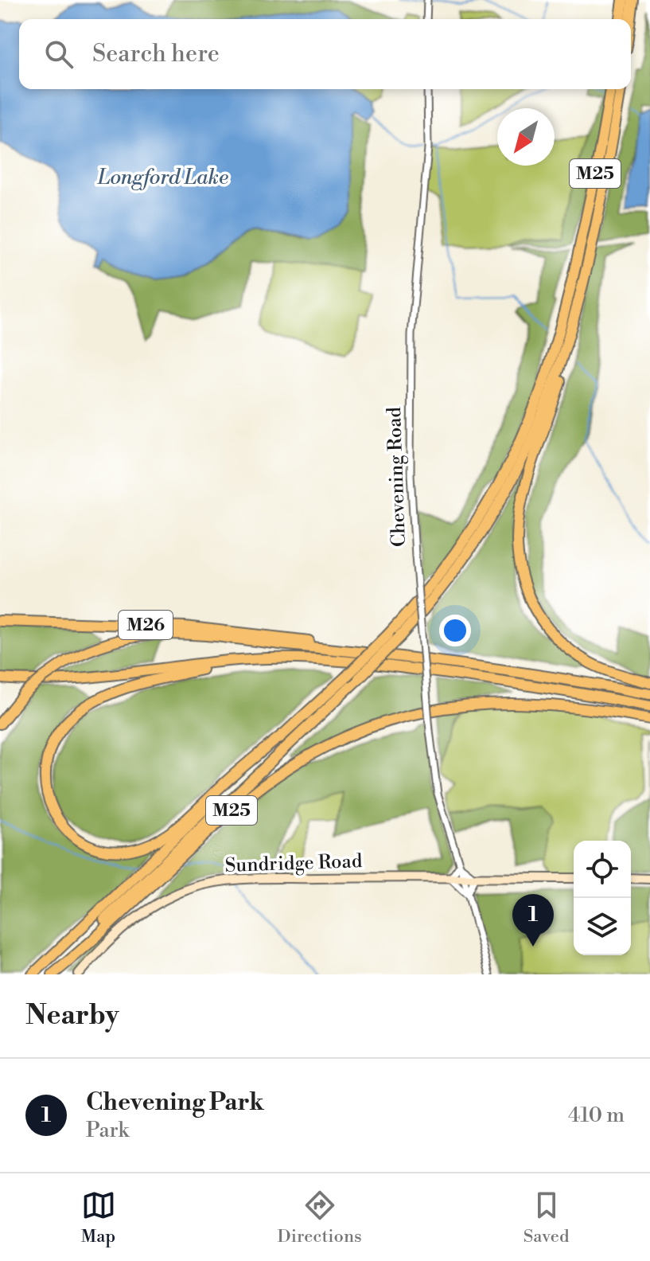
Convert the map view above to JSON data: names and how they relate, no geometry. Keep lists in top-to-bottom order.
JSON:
{
  "streets": {
    "highway": ["M25", "M26"],
    "main road": ["Sundridge Road"],
    "street": ["Chevening Road"]
  },
  "crossings": [
    ["M25", "M26"],
    ["Chevening Road", "Sundridge Road"]
  ],
  "water": ["Longford Lake"],
  "north": "bottom left",
  "page": {
    "search": "Search here",
    "pins": "1",
    "heading": "Nearby",
    "list": [
      {
        "mark": "1",
        "name": "Chevening Park",
        "note": "Park",
        "value": "410 m"
      }
    ],
    "nav": ["Map", "Directions", "Saved"]
  }
}
